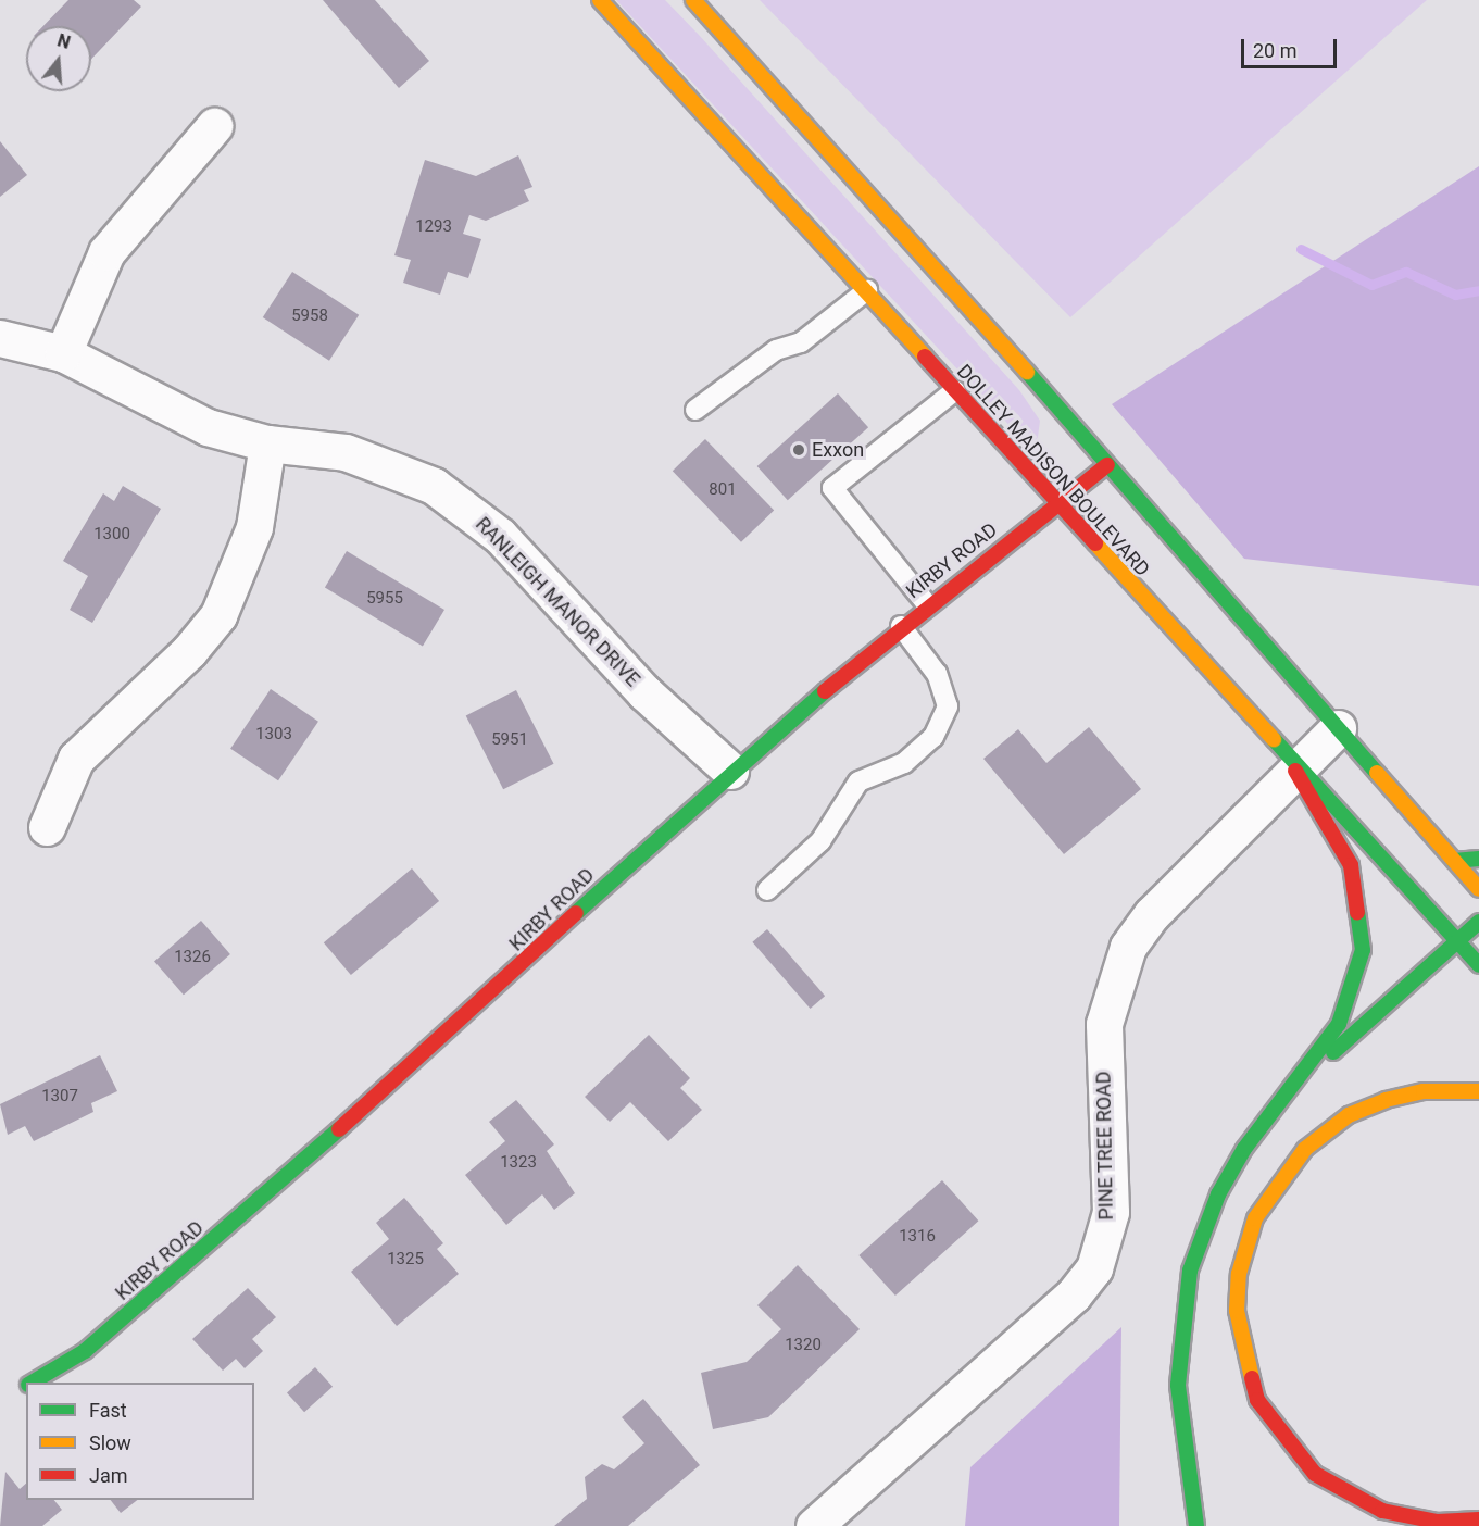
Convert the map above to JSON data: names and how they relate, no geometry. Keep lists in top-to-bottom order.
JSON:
{
  "streets": {
    "main road": ["DOLLEY MADISON BOULEVARD", "KIRBY ROAD"],
    "street": ["RANLEIGH MANOR DRIVE", "PINE TREE ROAD"]
  },
  "crossings": [
    ["DOLLEY MADISON BOULEVARD", "KIRBY ROAD"],
    ["DOLLEY MADISON BOULEVARD", "PINE TREE ROAD"],
    ["KIRBY ROAD", "RANLEIGH MANOR DRIVE"]
  ],
  "places": ["Exxon"],
  "house_numbers": [
    "1293",
    "5958",
    "801",
    "1300",
    "5955",
    "1303",
    "5951",
    "1326",
    "1307",
    "1323",
    "1316",
    "1325",
    "1320"
  ],
  "legend": ["Fast", "Slow", "Jam"],
  "scale_bar": "20 m",
  "north": "top"
}
